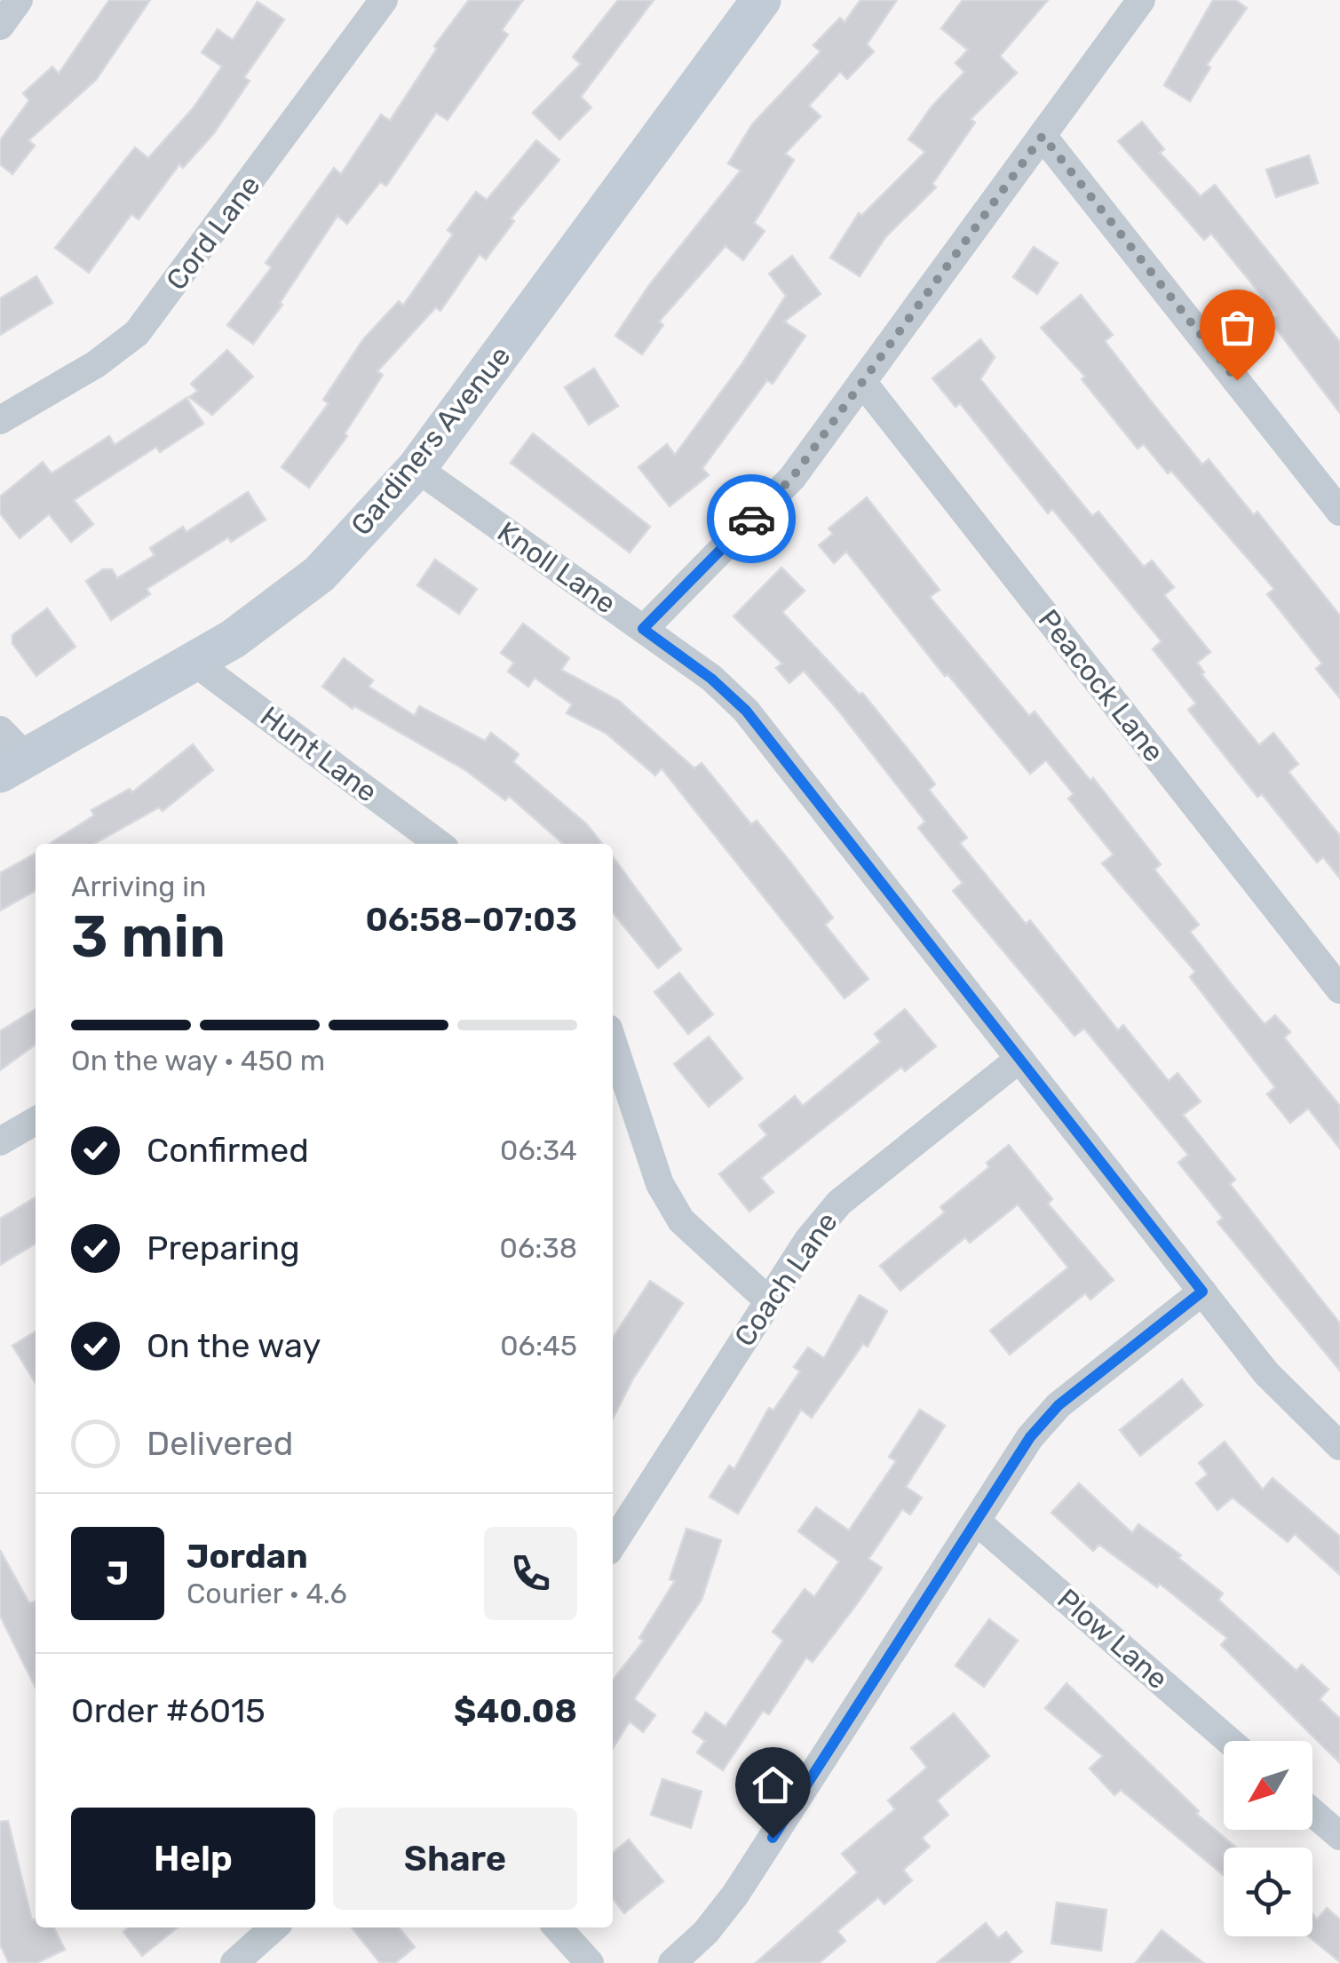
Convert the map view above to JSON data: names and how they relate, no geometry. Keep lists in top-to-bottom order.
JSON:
{
  "streets": {
    "main road": ["Gardiners Avenue"],
    "street": [
      "Cord Lane",
      "Knoll Lane",
      "Peacock Lane",
      "Hunt Lane",
      "Coach Lane",
      "Plow Lane"
    ]
  },
  "crossings": [
    ["Gardiners Avenue", "Knoll Lane"],
    ["Gardiners Avenue", "Hunt Lane"],
    ["Knoll Lane", "Coach Lane"]
  ],
  "north": "bottom left",
  "page": {
    "heading": ["3 min", "Arriving in", "06:58–07:03"],
    "panel": [
      "Jordan",
      "Courier · 4.6",
      "Order #6015",
      "$40.08"
    ],
    "bar": "On the way · 450 m",
    "list": [
      ["Confirmed", "06:34"],
      ["Preparing", "06:38"],
      ["On the way", "06:45"],
      "Delivered"
    ],
    "round": "J",
    "buttons": ["Help", "Share"]
  }
}
